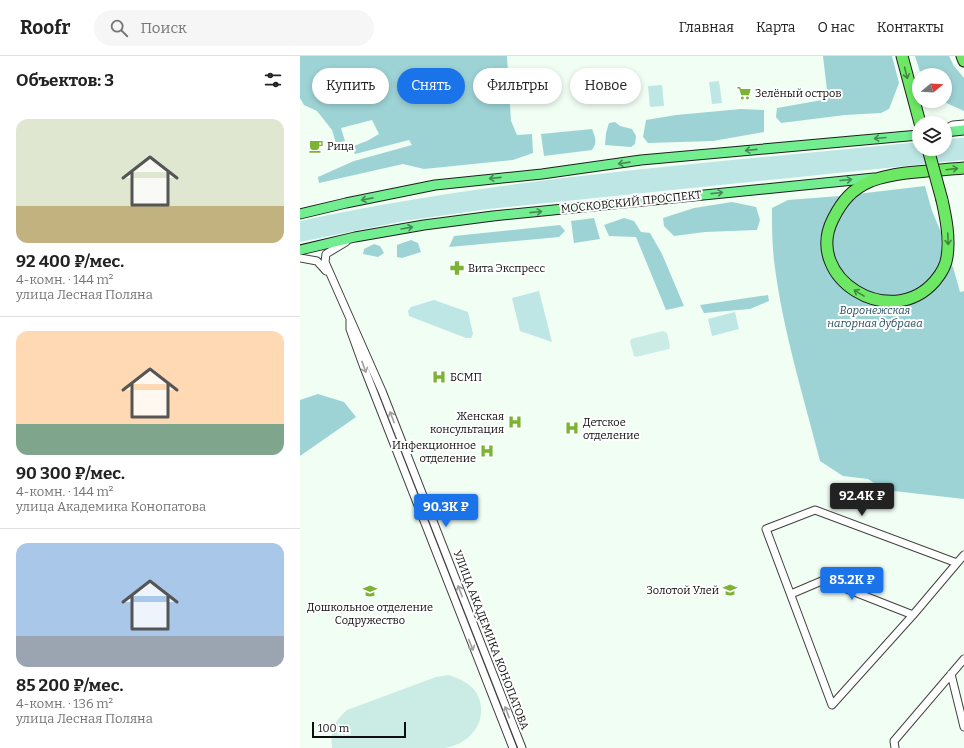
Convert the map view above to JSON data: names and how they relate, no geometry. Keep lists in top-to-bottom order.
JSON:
{
  "streets": {
    "highway": ["МОСКОВСКИЙ ПРОСПЕКТ"],
    "street": ["УЛИЦА АКАДЕМИКА КОНОПАТОВА"]
  },
  "one_way": ["МОСКОВСКИЙ ПРОСПЕКТ"],
  "parks": ["Воронежская нагорная дубрава"],
  "places": {
    "supermarket": ["Зелёный остров"],
    "cafe": ["Рица"],
    "pharmacy": ["Вита Экспресс"],
    "hospital": [
      "БСМП",
      "Женская консультация",
      "Детское отделение",
      "Инфекционное отделение"
    ],
    "school or university": ["Золотой Улей", "Дошкольное отделение Содружество"]
  },
  "scale_bar": "100 m",
  "north": "right",
  "page": {
    "header": "Roofr",
    "search": "Поиск",
    "nav": [
      "Главная",
      "Карта",
      "О нас",
      "Контакты"
    ],
    "heading": "Объектов: 3",
    "chip": [
      "Купить",
      "Снять",
      "Фильтры",
      "Новое"
    ],
    "list": [
      {
        "name": "92 400 ₽/мес.",
        "note": "4-комн. · 144 m² · улица Лесная Поляна"
      },
      {
        "name": "90 300 ₽/мес.",
        "note": "4-комн. · 144 m² · улица Академика Конопатова"
      },
      {
        "name": "85 200 ₽/мес.",
        "note": "4-комн. · 136 m² · улица Лесная Поляна"
      }
    ],
    "price": ["92.4K ₽", "90.3K ₽", "85.2K ₽"],
    "scale": "100 m"
  }
}
